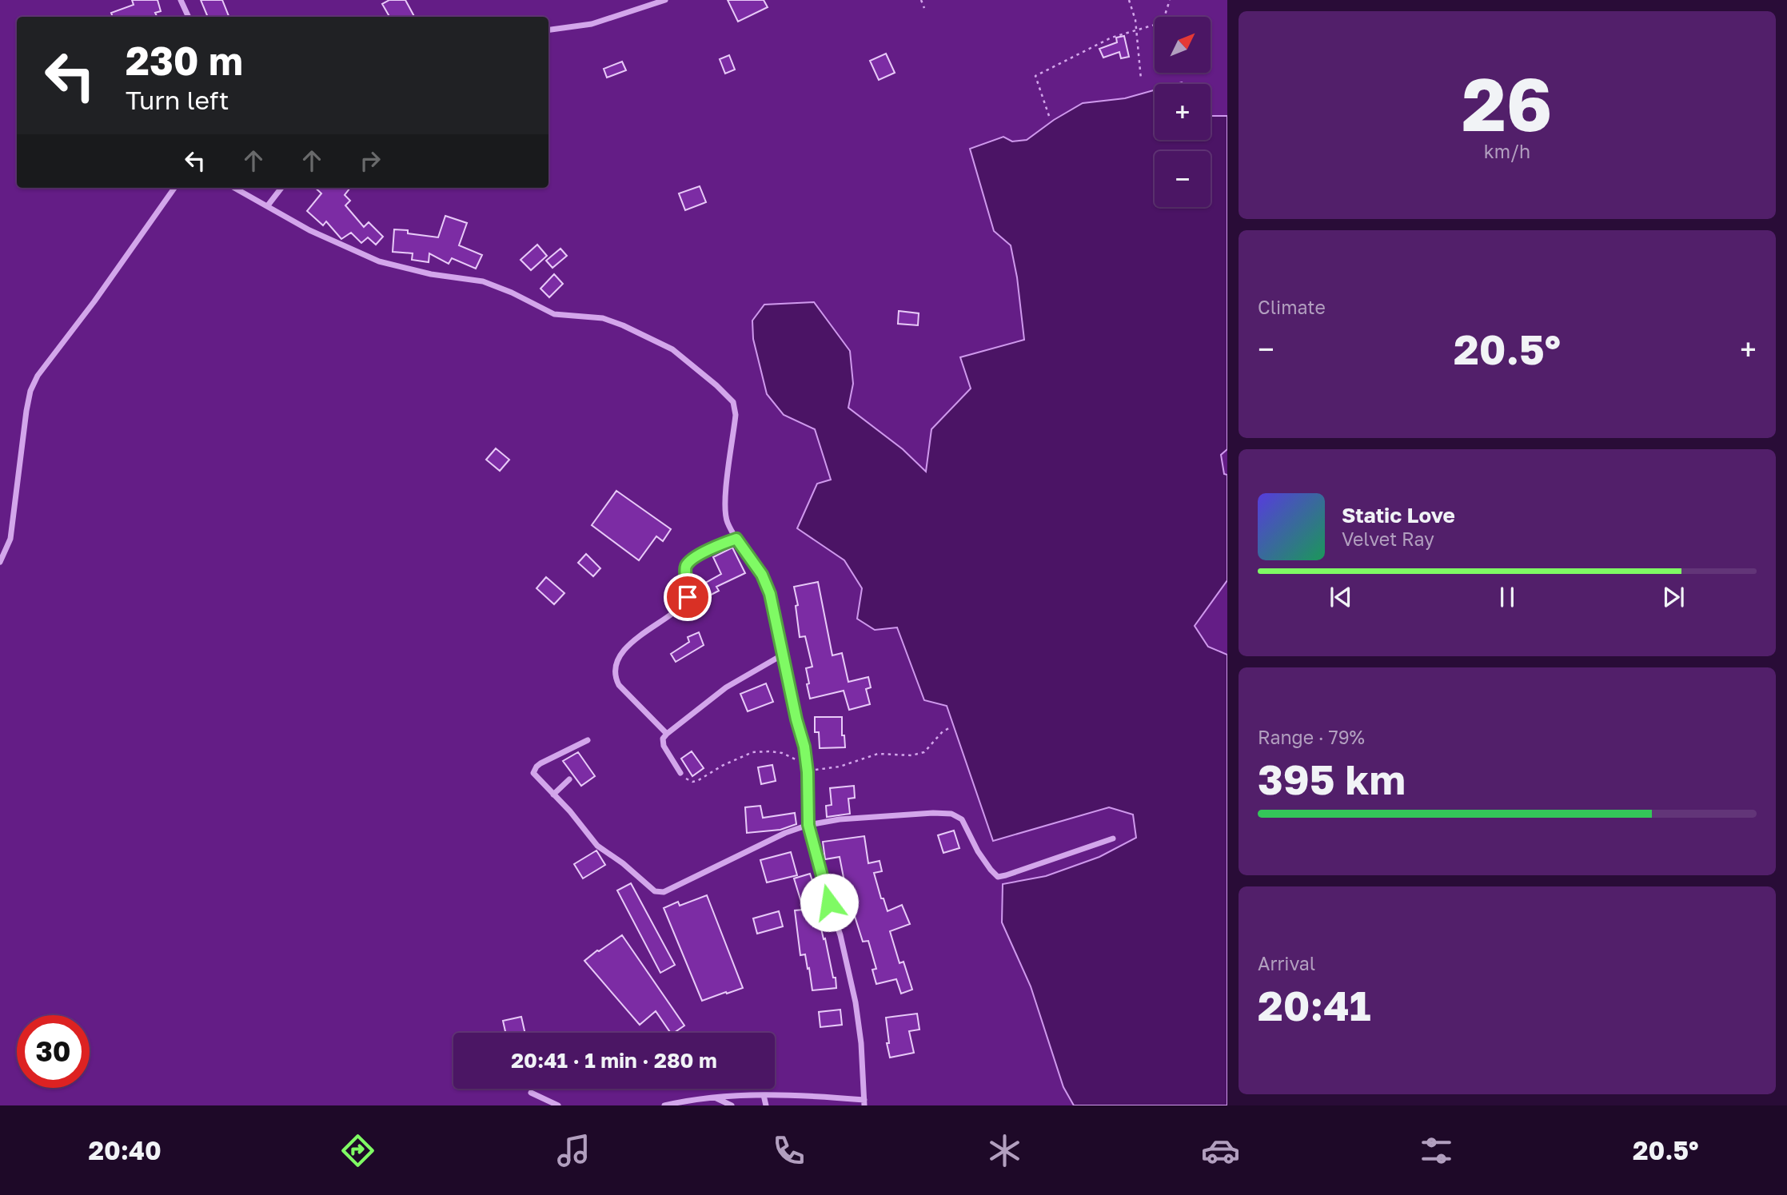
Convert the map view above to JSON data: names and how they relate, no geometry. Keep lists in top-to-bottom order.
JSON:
{
  "north": "top right",
  "page": {
    "tile": [
      ["26", "km/h"],
      "Climate",
      ["Range · 79%", "395 km"],
      ["Arrival", "20:41"]
    ],
    "map_buttons": ["+", "−"],
    "turn": ["230 m", "Turn left"],
    "heat": ["−", "20.5°", "+"],
    "song": ["Static Love", "Velvet Ray"],
    "limit": "30",
    "trip": "20:41 · 1 min · 280 m",
    "tabs": ["20:40", "20.5°"]
  }
}
